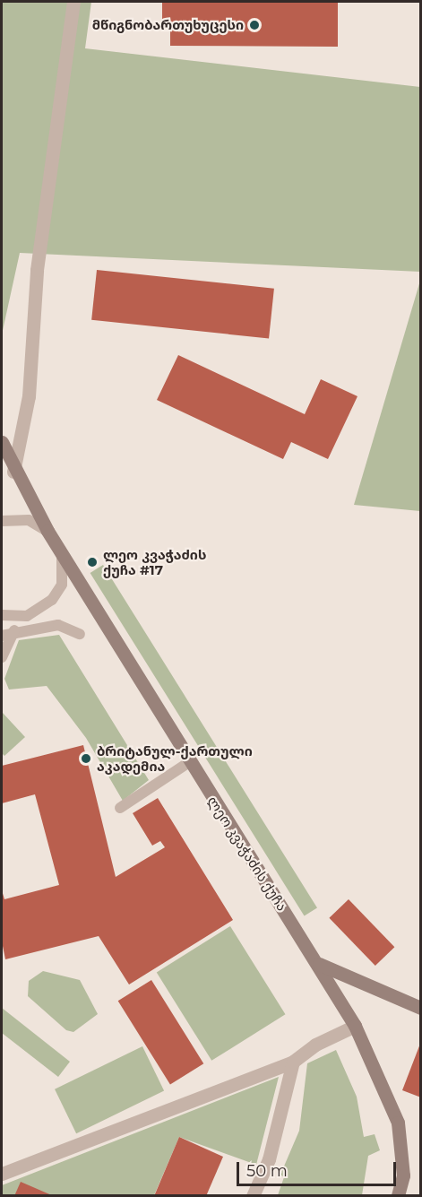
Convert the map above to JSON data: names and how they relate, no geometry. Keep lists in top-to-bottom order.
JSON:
{
  "streets": {
    "main road": ["ლეო კვაჭაძის ქუჩა"]
  },
  "places": ["მწიგნობართუხუცესი", "ლეო კვაჭაძის ქუჩა #17", "ბრიტანულ-ქართული აკადემია"],
  "scale_bar": "50 m"
}
